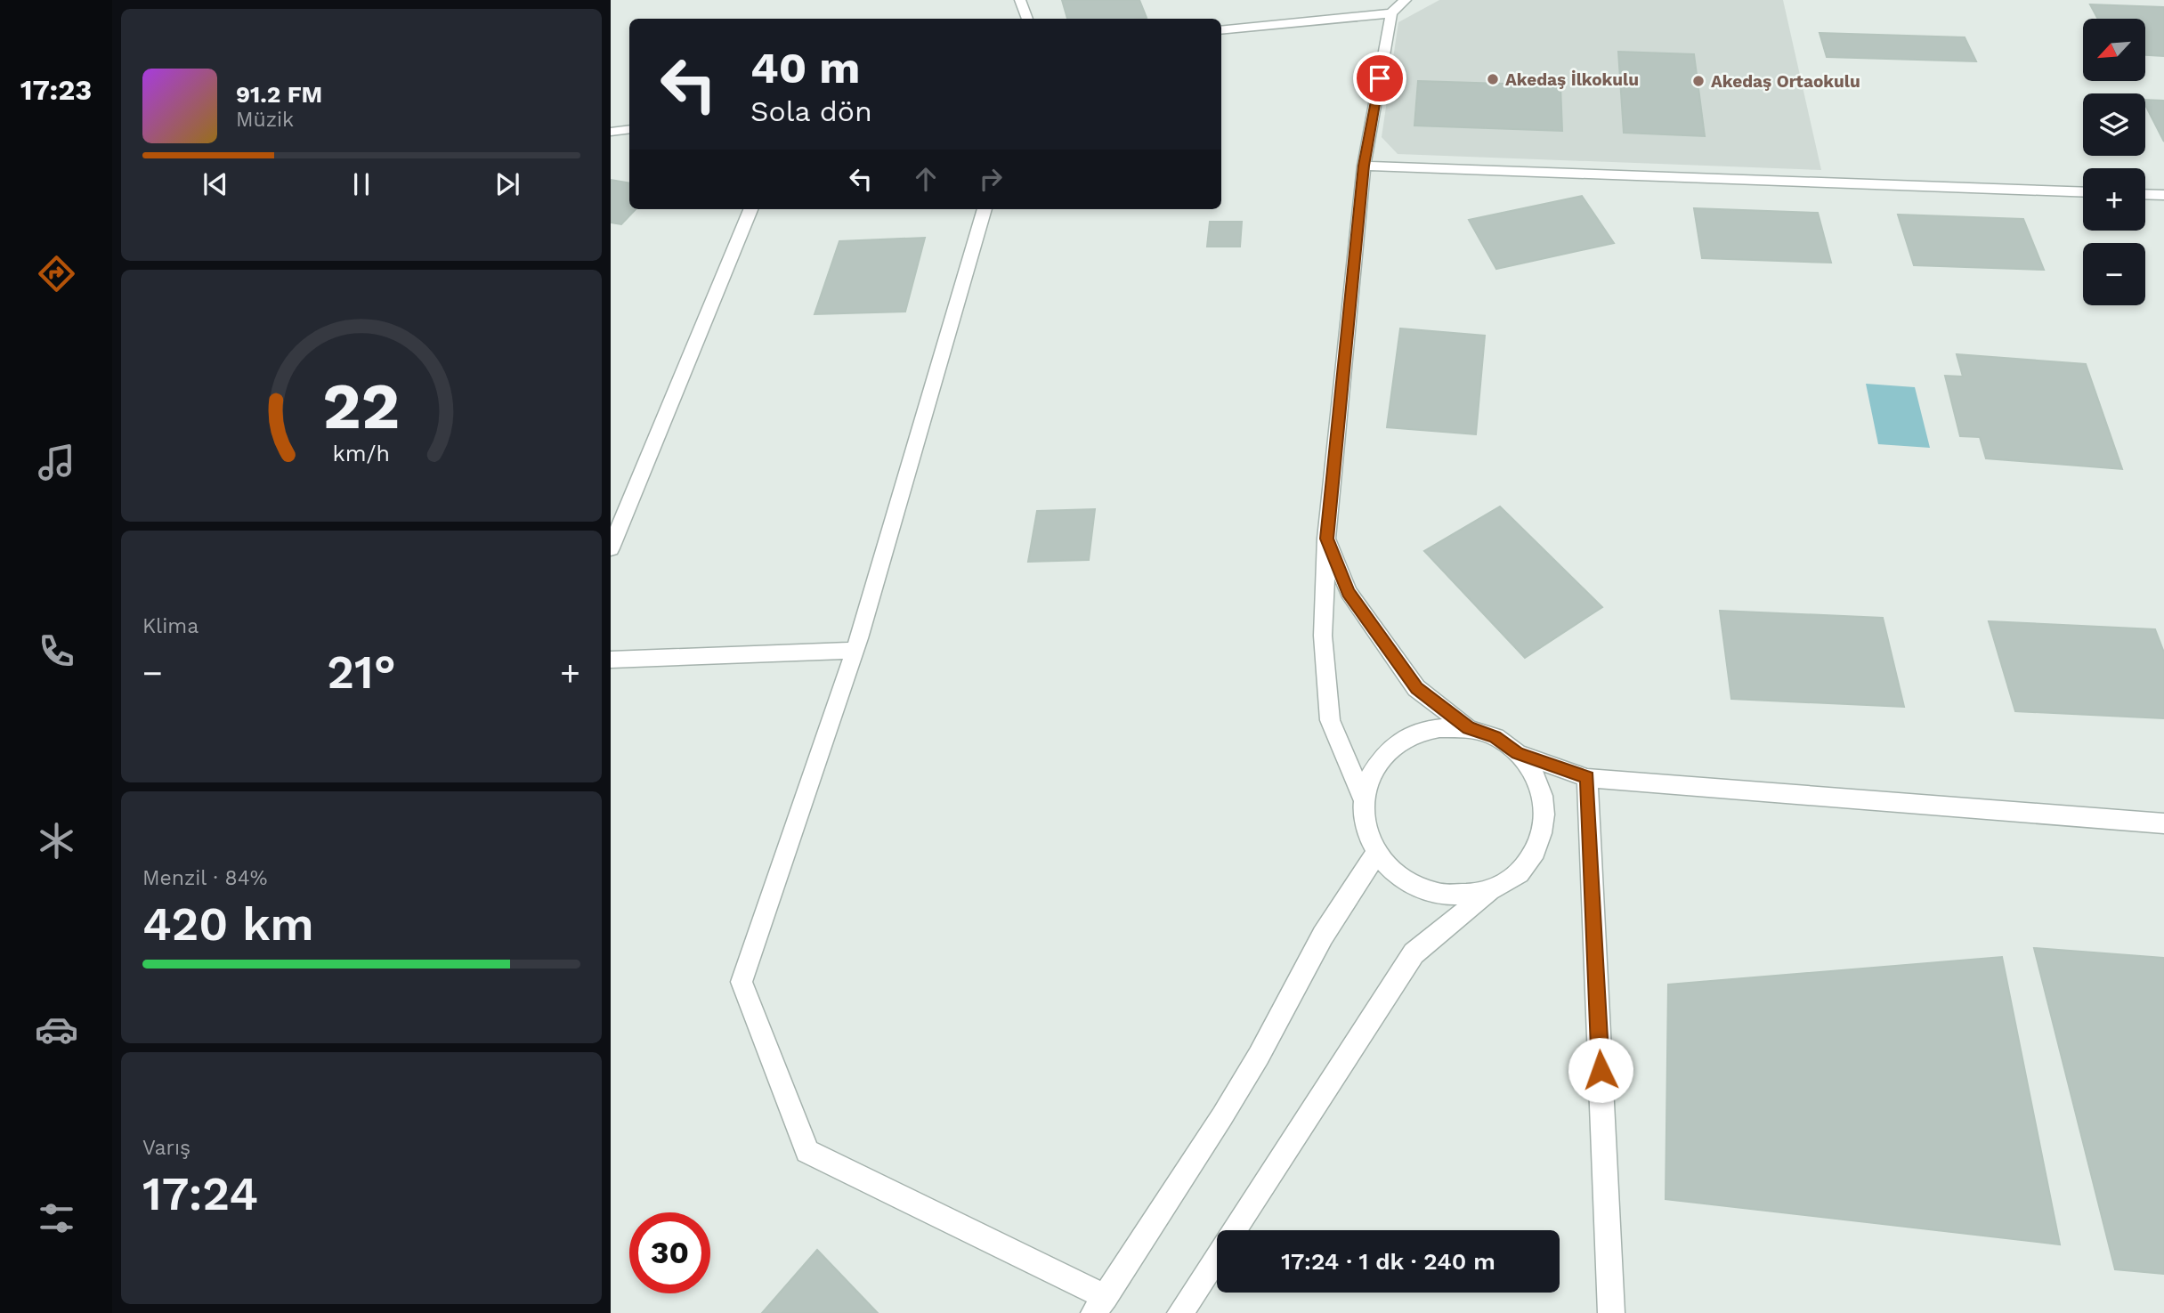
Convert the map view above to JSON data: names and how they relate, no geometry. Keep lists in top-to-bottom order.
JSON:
{
  "places": ["Akedaş İlkokulu", "Akedaş Ortaokulu"],
  "north": "bottom left",
  "page": {
    "tabs": "17:23",
    "map_buttons": ["+", "−"],
    "turn": ["40 m", "Sola dön"],
    "song": ["91.2 FM", "Müzik"],
    "tile": [
      "Klima",
      ["Menzil · 84%", "420 km"],
      ["Varış", "17:24"]
    ],
    "heat": ["−", "21°", "+"],
    "limit": "30",
    "trip": "17:24 · 1 dk · 240 m",
    "gauge": ["22", "km/h"]
  }
}
